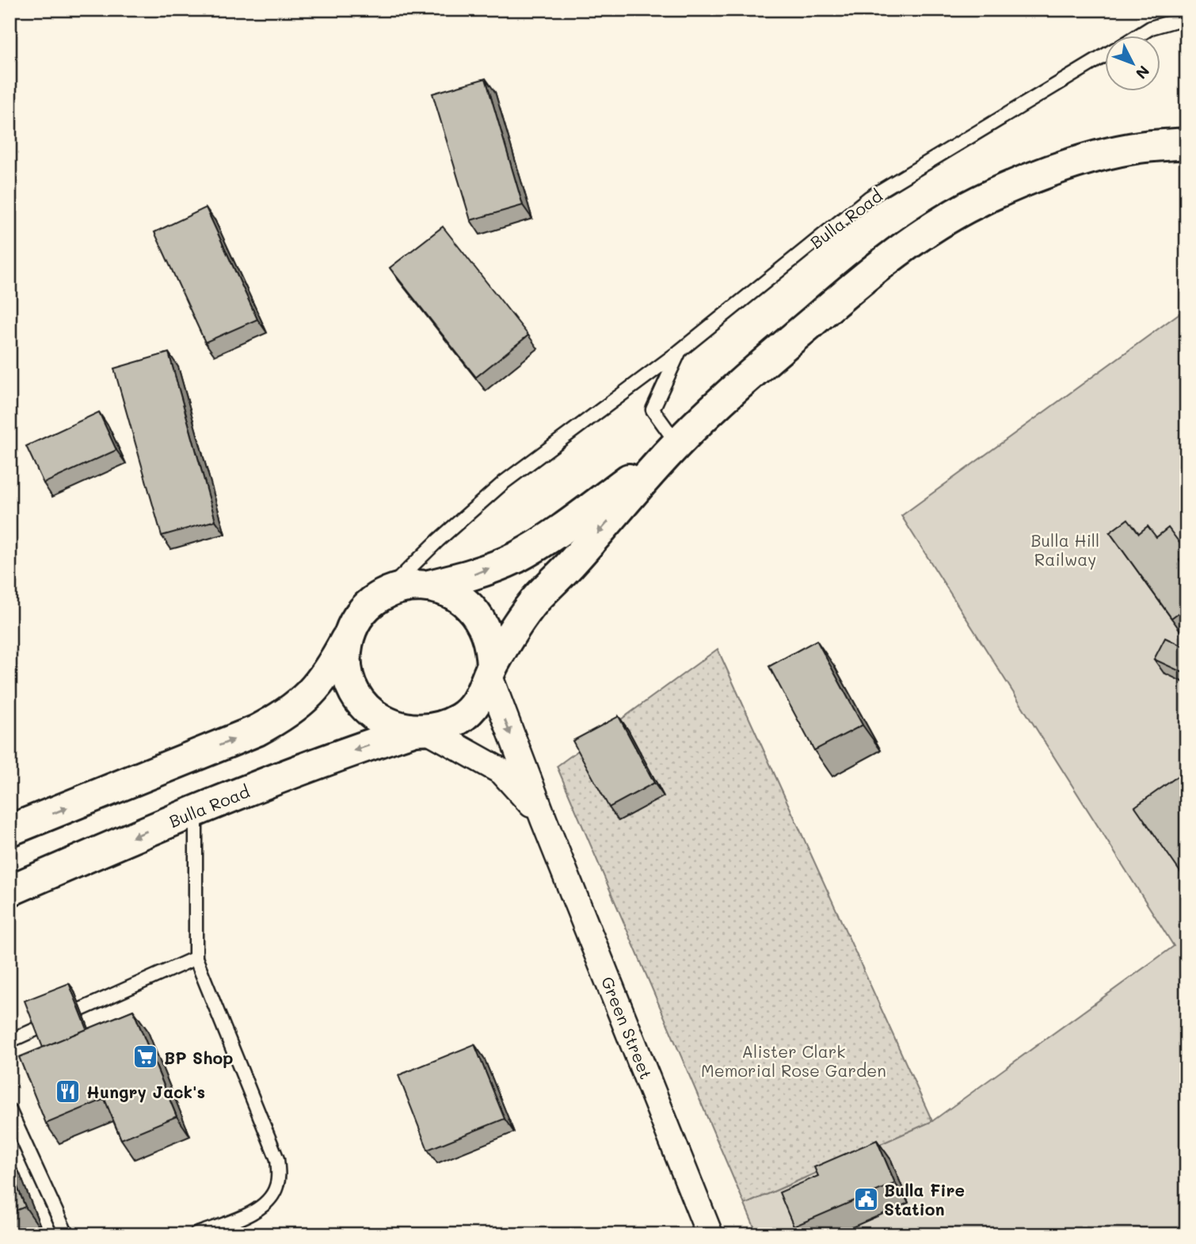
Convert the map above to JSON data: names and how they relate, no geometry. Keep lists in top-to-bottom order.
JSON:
{
  "streets": {
    "main road": ["Bulla Road"],
    "street": ["Green Street"]
  },
  "crossings": [
    ["Bulla Road", "Green Street"]
  ],
  "parks": ["Bulla Hill Railway", "Alister Clark Memorial Rose Garden"],
  "places": {
    "supermarket": ["BP Shop"],
    "restaurant": ["Hungry Jack's"],
    "public building": ["Bulla Fire Station"]
  },
  "north": "bottom right"
}
